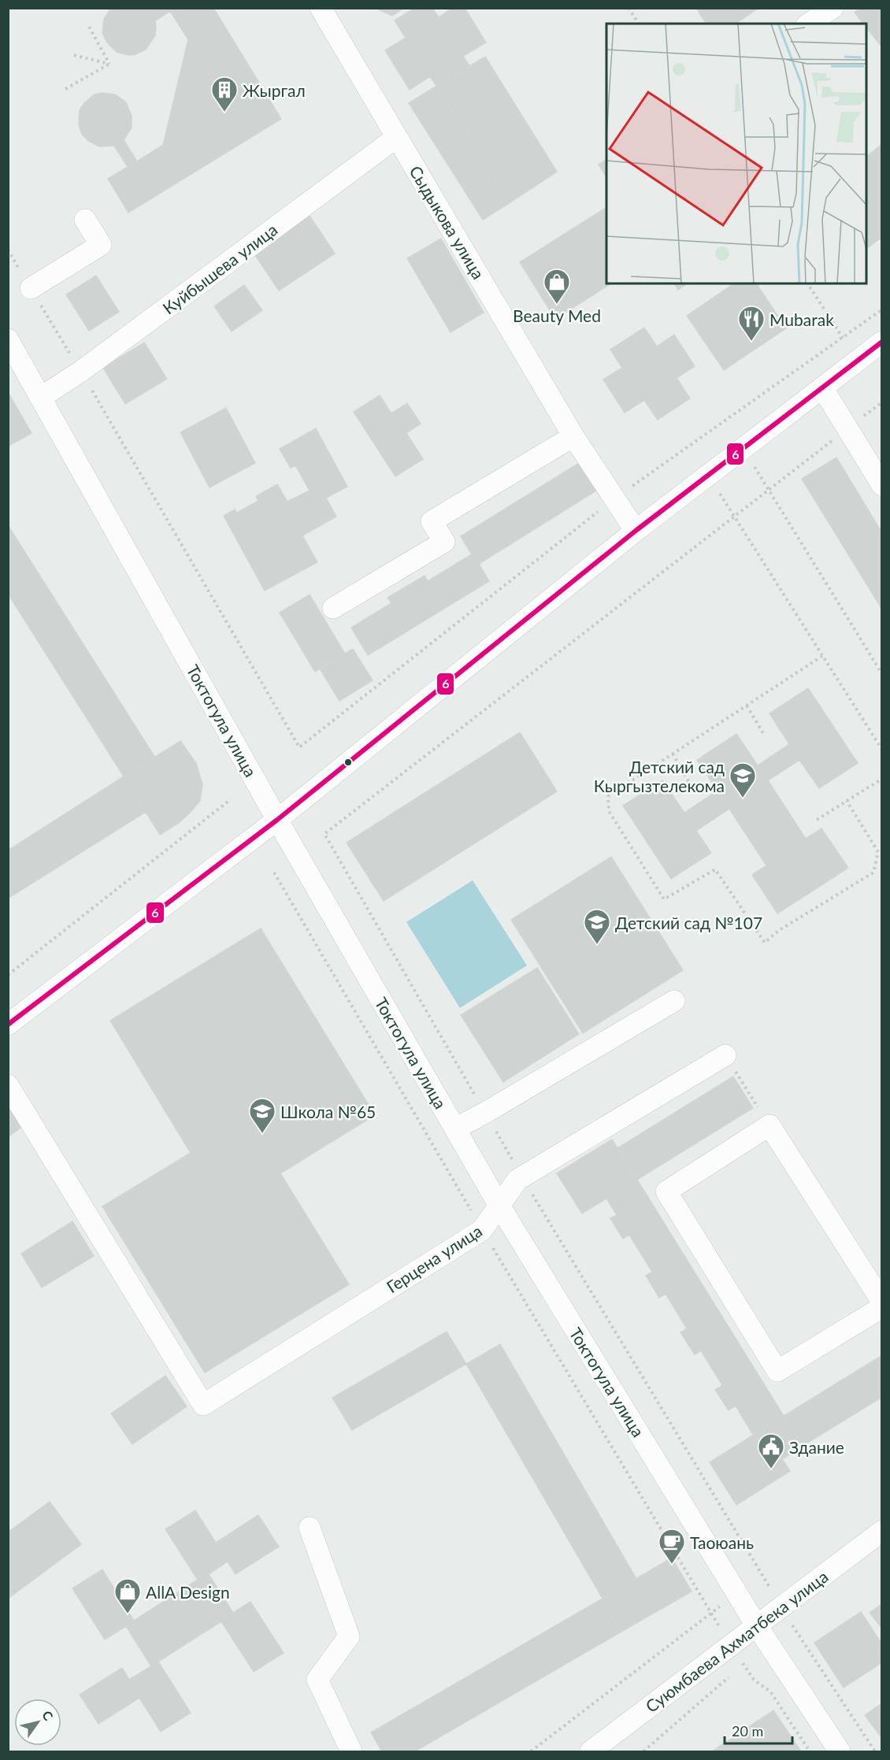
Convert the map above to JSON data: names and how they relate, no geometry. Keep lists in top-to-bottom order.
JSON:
{
  "streets": {
    "street": [
      "Сыдыкова улица",
      "Куйбышева улица",
      "Токтогула улица",
      "Герцена улица",
      "Суюмбаева Ахматбека улица"
    ]
  },
  "crossings": [
    ["Сыдыкова улица", "Куйбышева улица"],
    ["Куйбышева улица", "Токтогула улица"],
    ["Токтогула улица", "Герцена улица"],
    ["Токтогула улица", "Суюмбаева Ахматбека улица"]
  ],
  "places": {
    "building": ["Жыргал"],
    "shop": ["Beauty Med", "AllA Design"],
    "restaurant": ["Mubarak"],
    "school or university": ["Детский сад Кыргызтелекома", "Детский сад №107", "Школа №65"],
    "public building": ["Здание"],
    "cafe": ["Таоюань"]
  },
  "lines": ["transit line 6"],
  "scale_bar": "20 m",
  "north": "top right"
}
